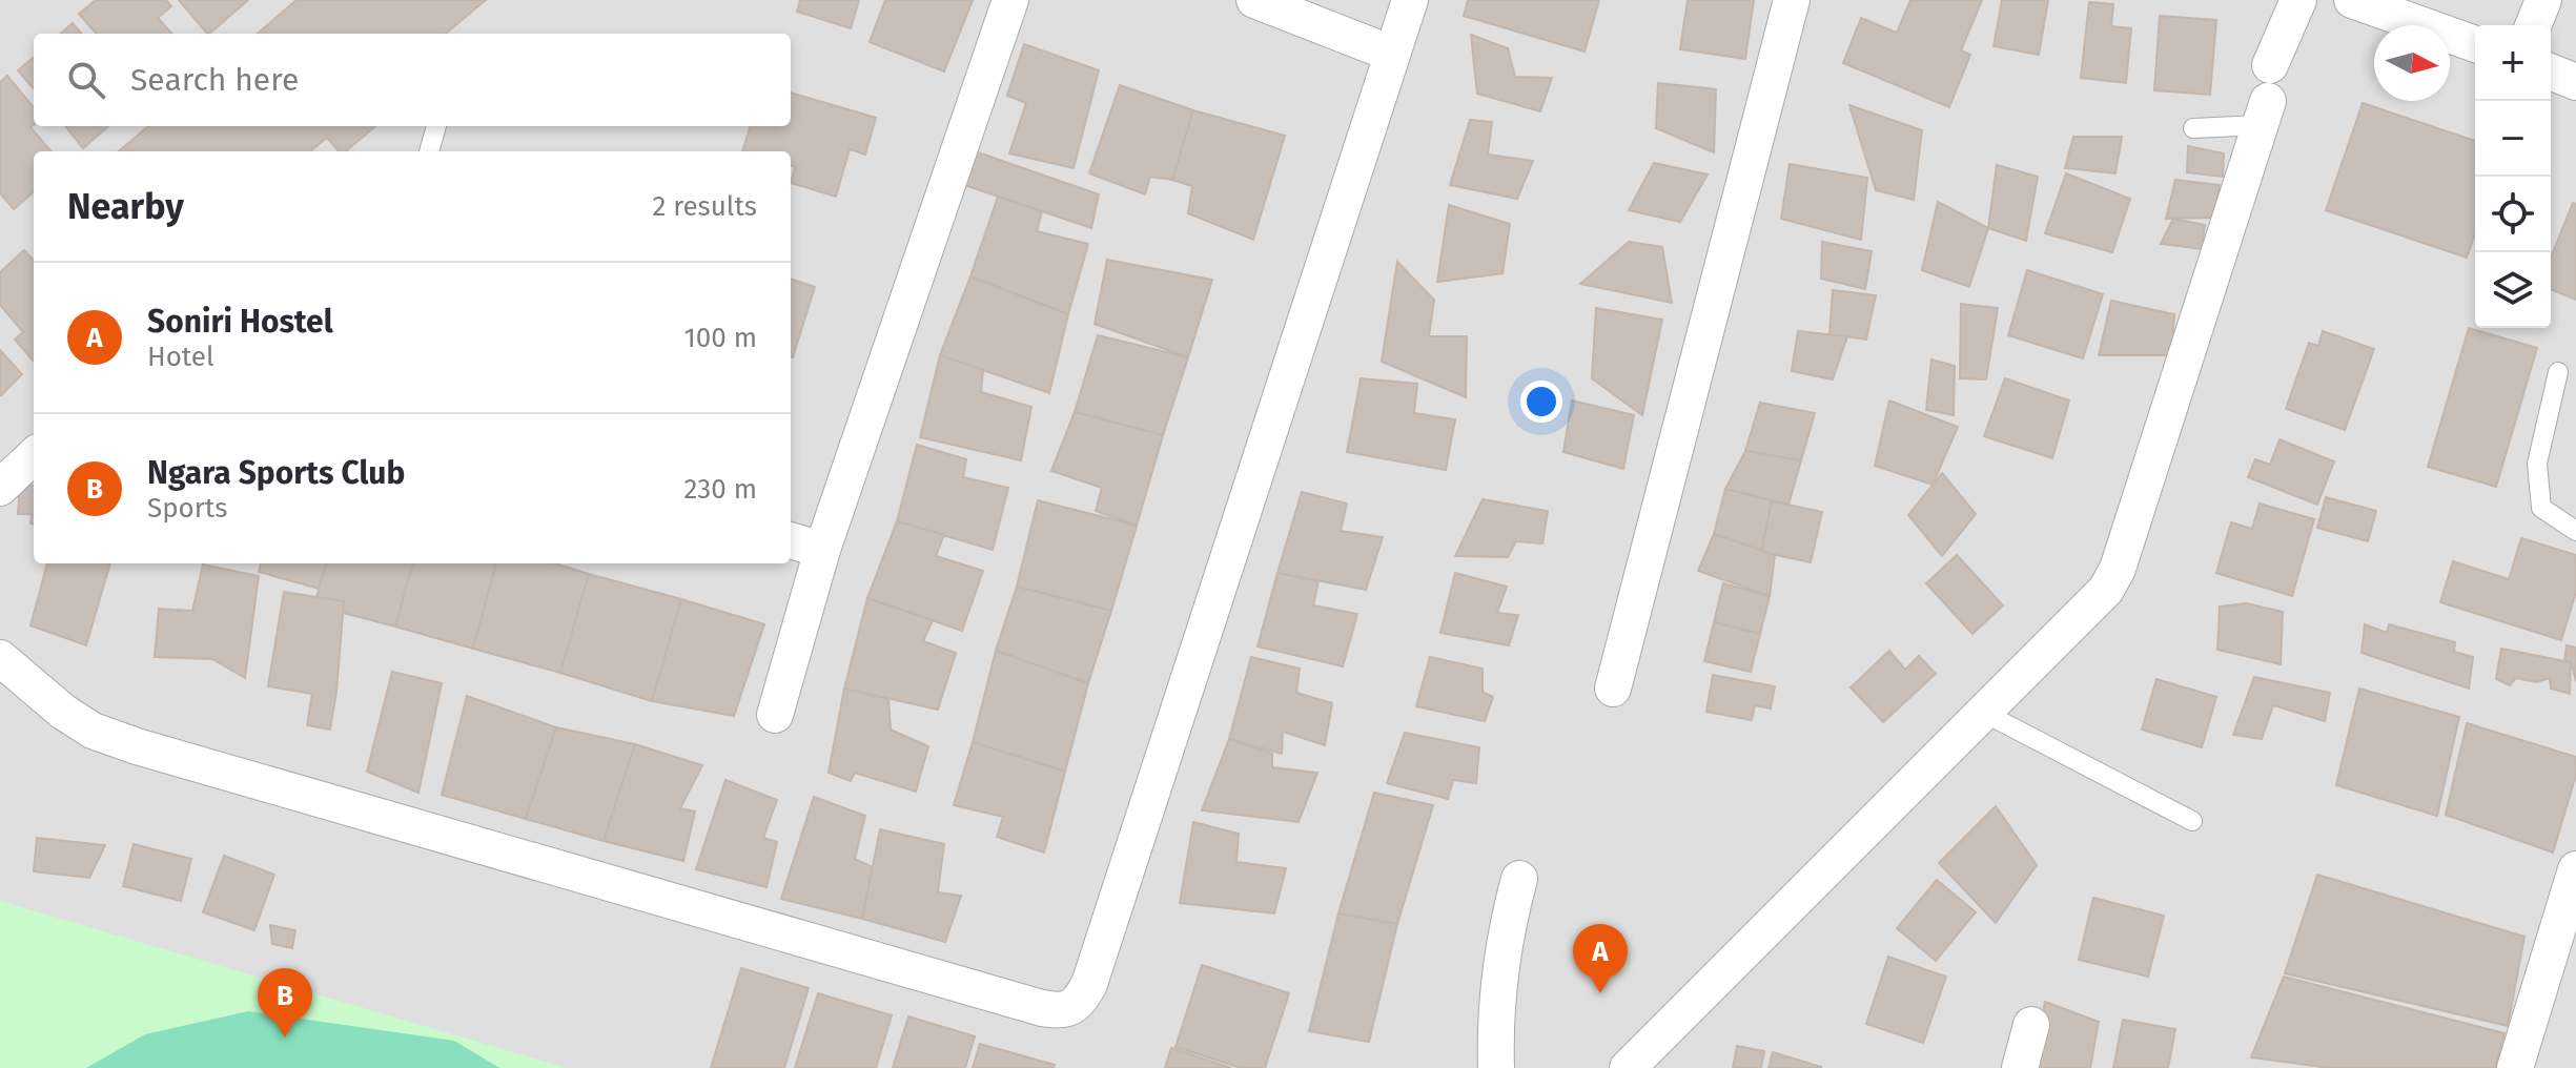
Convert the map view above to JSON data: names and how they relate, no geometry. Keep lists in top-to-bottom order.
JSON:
{
  "north": "right",
  "page": {
    "map_buttons": ["+", "−"],
    "search": "Search here",
    "heading": ["Nearby", "2 results"],
    "list": [
      {
        "mark": "A",
        "name": "Soniri Hostel",
        "note": "Hotel",
        "value": "100 m"
      },
      {
        "mark": "B",
        "name": "Ngara Sports Club",
        "note": "Sports",
        "value": "230 m"
      }
    ],
    "pins": ["A", "B"]
  }
}
